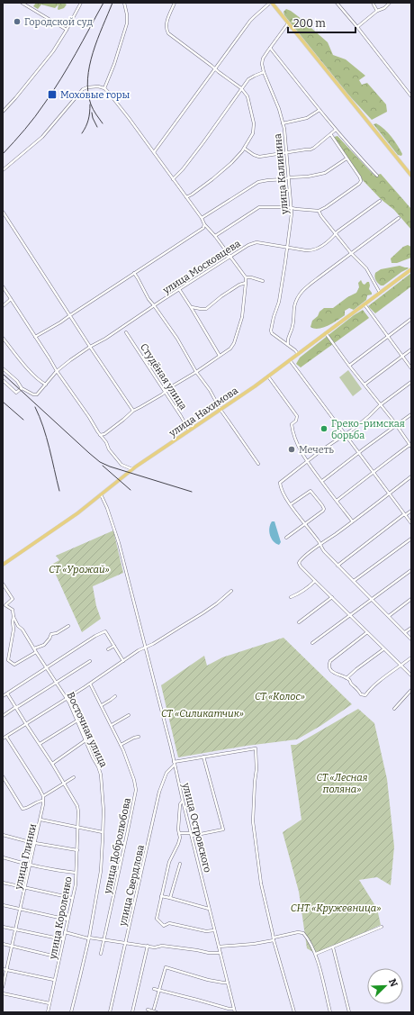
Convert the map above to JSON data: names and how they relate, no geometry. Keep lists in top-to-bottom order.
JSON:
{
  "streets": {
    "main road": ["улица Нахимова"],
    "street": [
      "улица Калинина",
      "улица Московцева",
      "Студёная улица",
      "Восточная улица",
      "улица Островского",
      "улица Добролюбова",
      "улица Глинки",
      "улица Свердлова",
      "улица Короленко"
    ]
  },
  "crossings": [
    ["улица Калинина", "улица Московцева"],
    ["Студёная улица", "улица Нахимова"],
    ["улица Нахимова", "улица Островского"],
    ["улица Островского", "улица Свердлова"]
  ],
  "parks": [
    "СТ «Урожай»",
    "СТ «Колос»",
    "СТ «Силикатчик»",
    "СТ «Лесная поляна»",
    "СНТ «Кружевница»"
  ],
  "places": {
    "other": ["Городской суд", "Греко-римская борьба", "Мечеть"],
    "transit": ["Моховые горы"]
  },
  "scale_bar": "200 m",
  "north": "top right"
}
